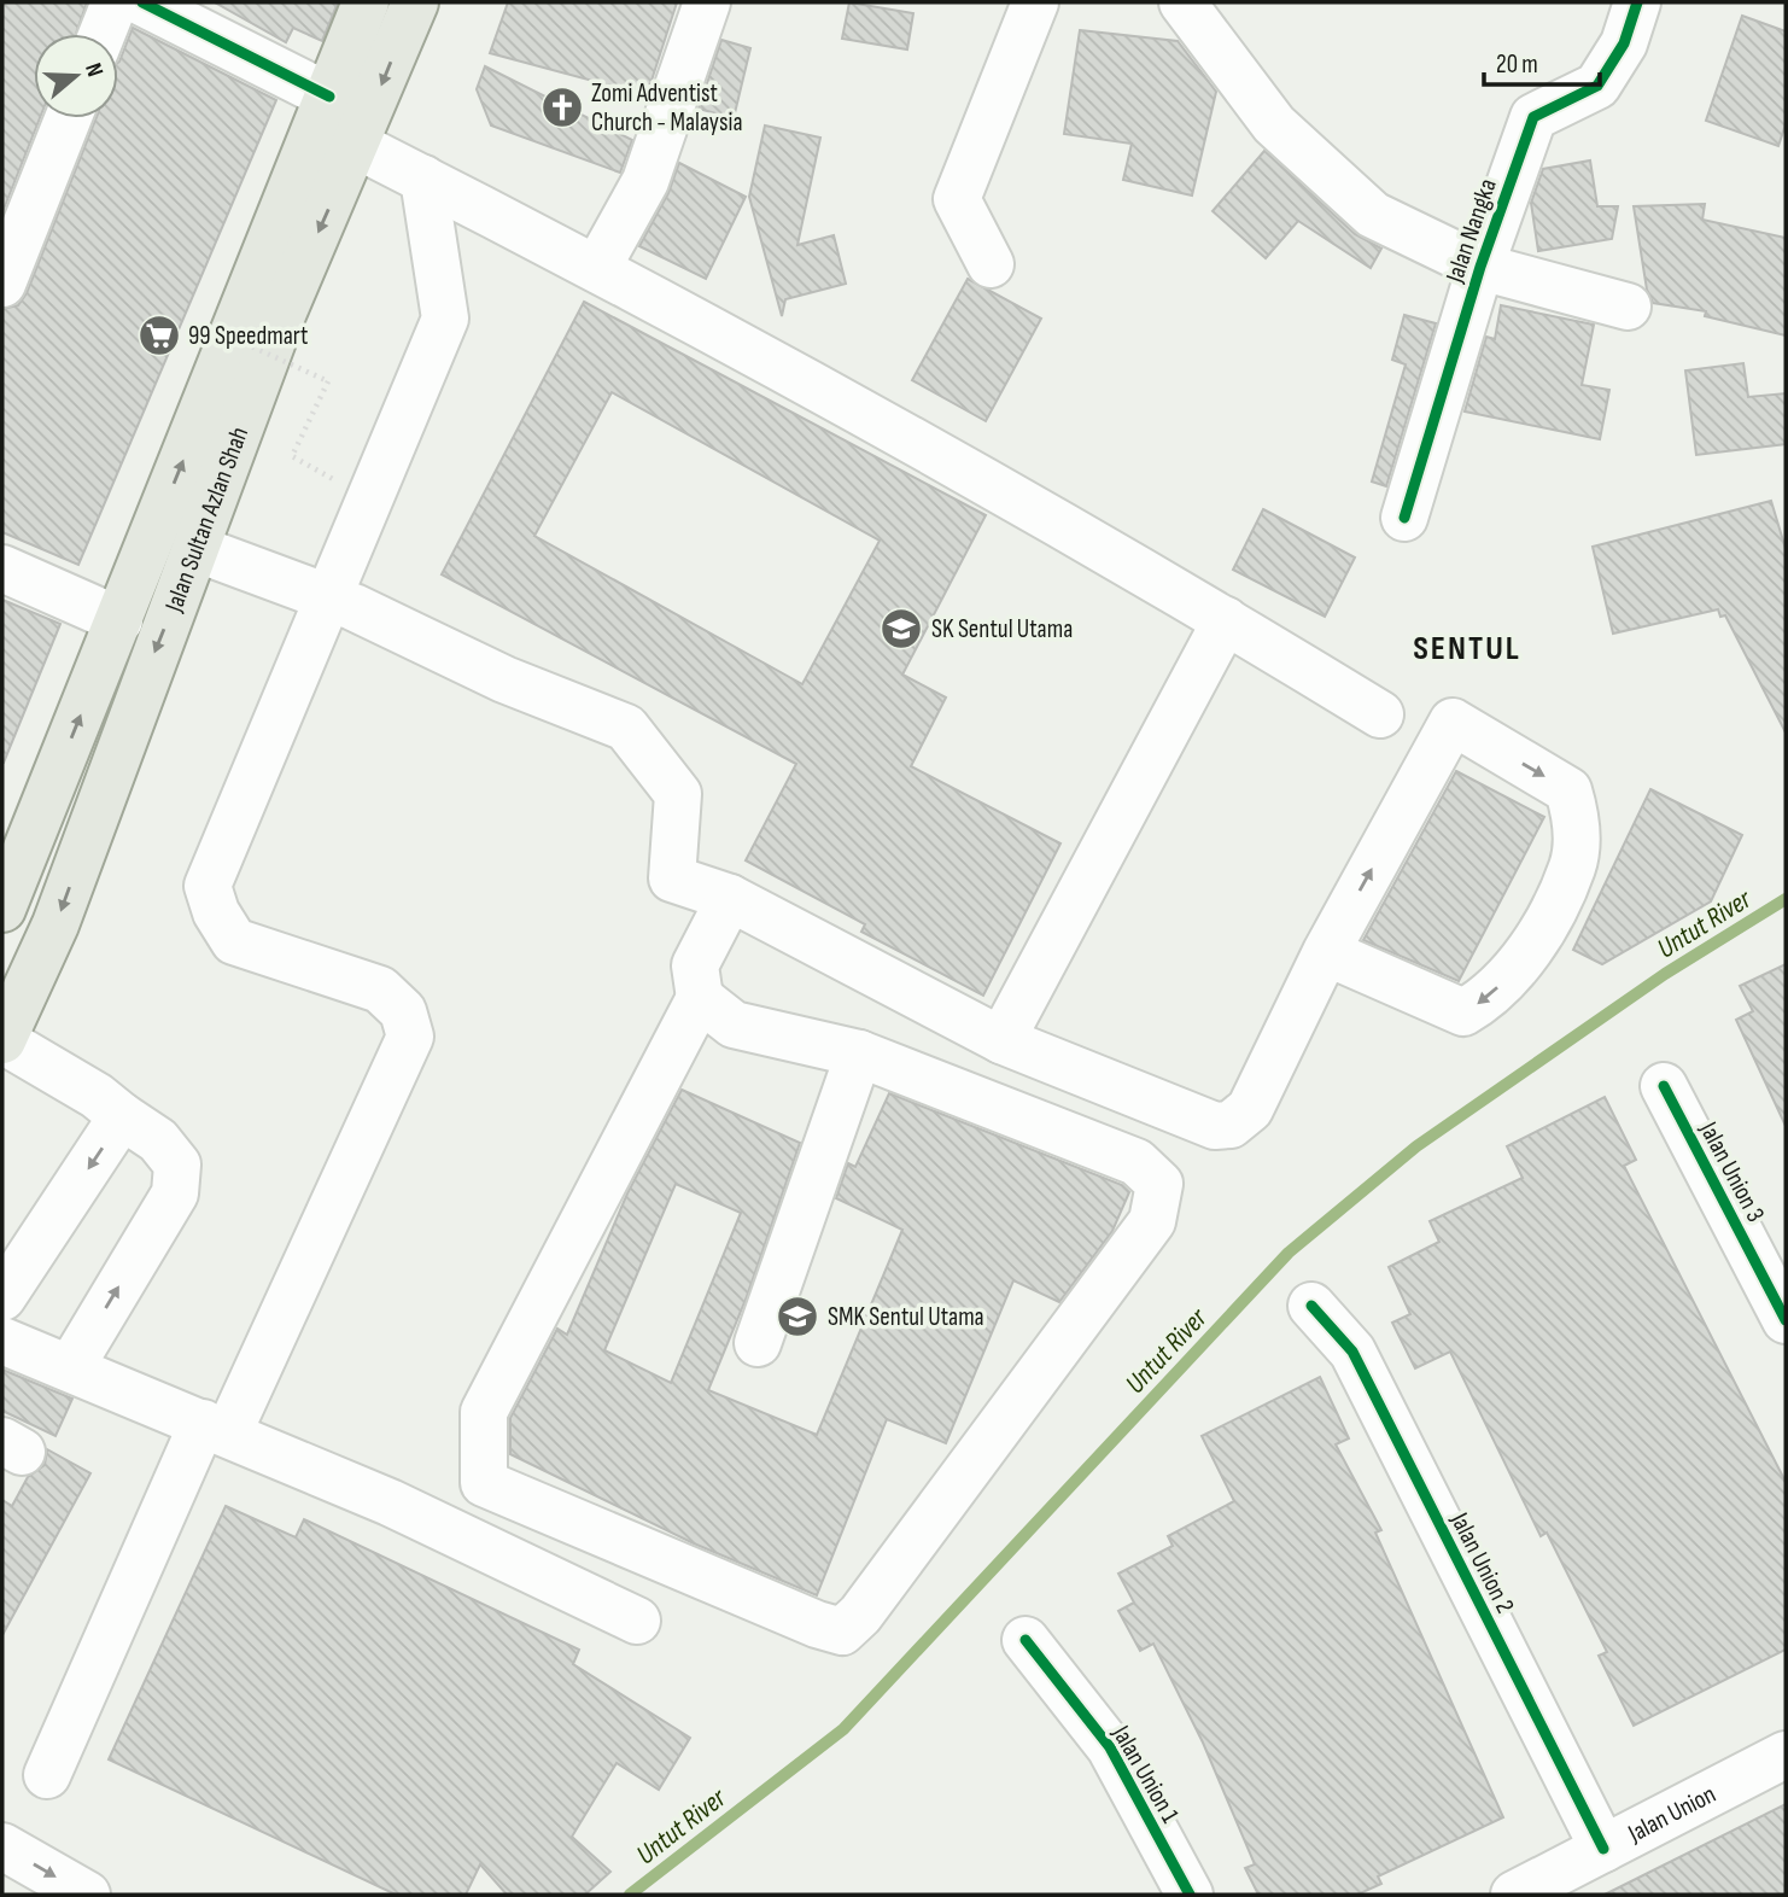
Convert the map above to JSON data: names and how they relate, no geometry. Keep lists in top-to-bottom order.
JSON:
{
  "streets": {
    "main road": ["Jalan Sultan Azlan Shah"],
    "street": [
      "Jalan Nangka",
      "Jalan Union 3",
      "Jalan Union 2",
      "Jalan Union 1",
      "Jalan Union"
    ]
  },
  "crossings": [
    ["Jalan Union 2", "Jalan Union"]
  ],
  "districts": ["SENTUL"],
  "water": ["Untut River"],
  "places": {
    "church": ["Zomi Adventist Church - Malaysia"],
    "supermarket": ["99 Speedmart"],
    "school or university": ["SK Sentul Utama", "SMK Sentul Utama"]
  },
  "scale_bar": "20 m",
  "north": "right"
}
